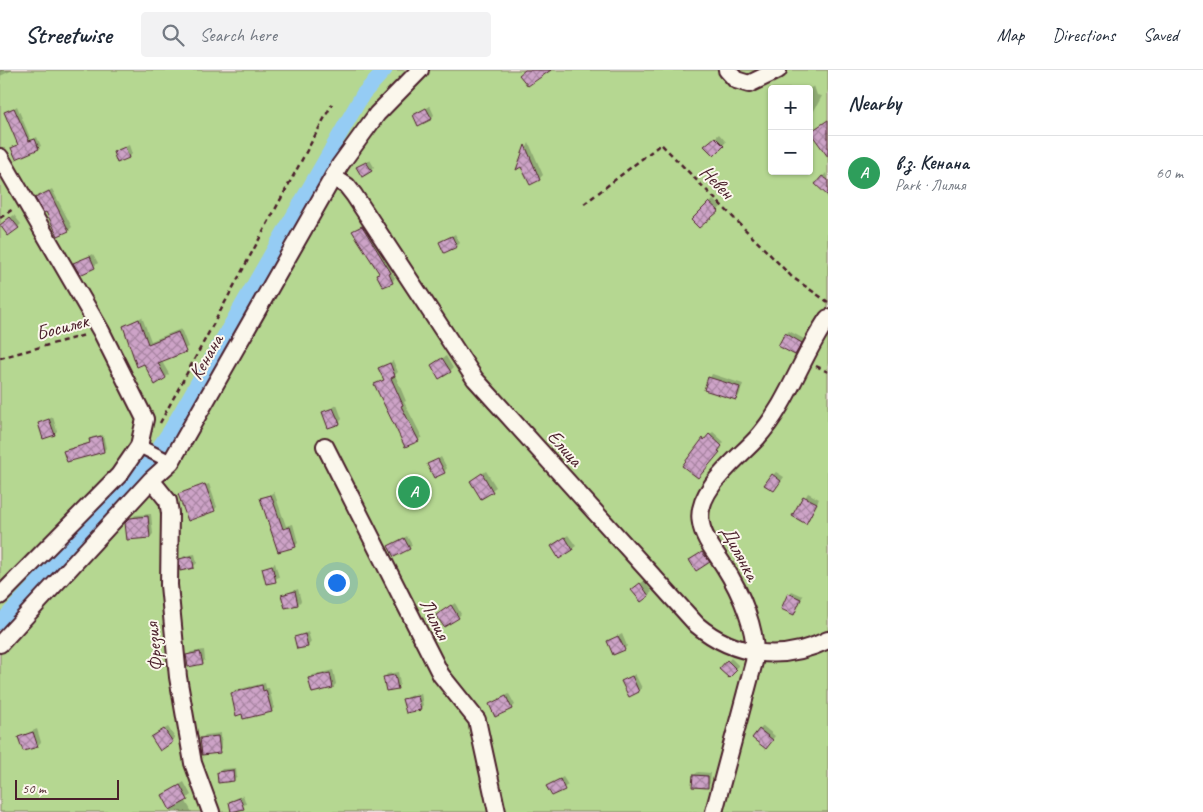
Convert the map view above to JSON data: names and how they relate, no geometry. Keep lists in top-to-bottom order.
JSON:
{
  "streets": {
    "street": [
      "Кенана",
      "Елица",
      "Дилянка",
      "Лилия",
      "Фрезия"
    ],
    "path": ["Невен", "Босилек"]
  },
  "crossings": [
    ["Кенана", "Елица"],
    ["Кенана", "Фрезия"],
    ["Елица", "Дилянка"]
  ],
  "scale_bar": "50 m",
  "page": {
    "header": "Streetwise",
    "search": "Search here",
    "nav": ["Map", "Directions", "Saved"],
    "heading": "Nearby",
    "map_buttons": ["+", "−"],
    "list": [
      {
        "mark": "A",
        "name": "в.з. Кенана",
        "note": "Park · Лилия",
        "value": "60 m"
      }
    ],
    "pins": "A",
    "scale": "50 m"
  }
}
